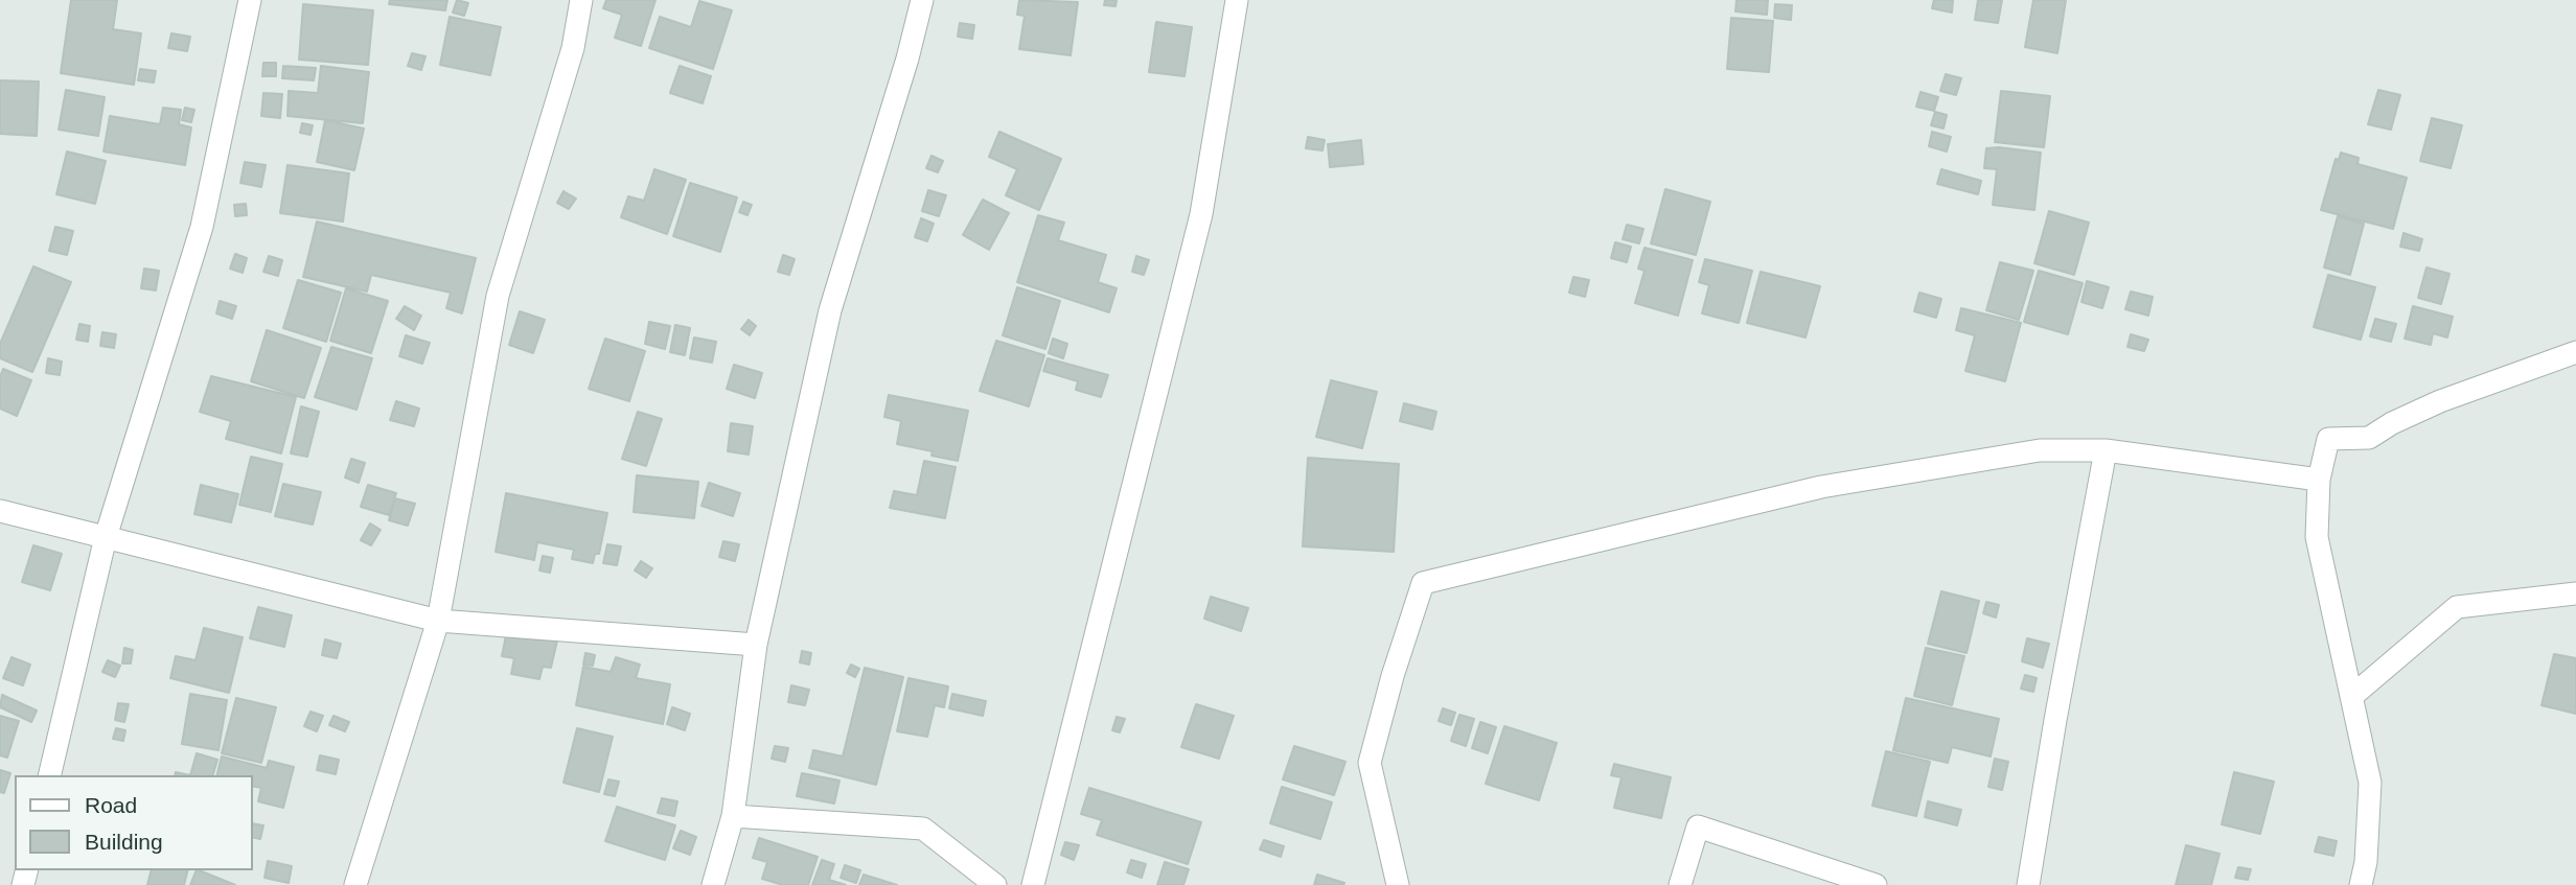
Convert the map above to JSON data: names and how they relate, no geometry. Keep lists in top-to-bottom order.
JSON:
{
  "legend": ["Road", "Building"]
}
